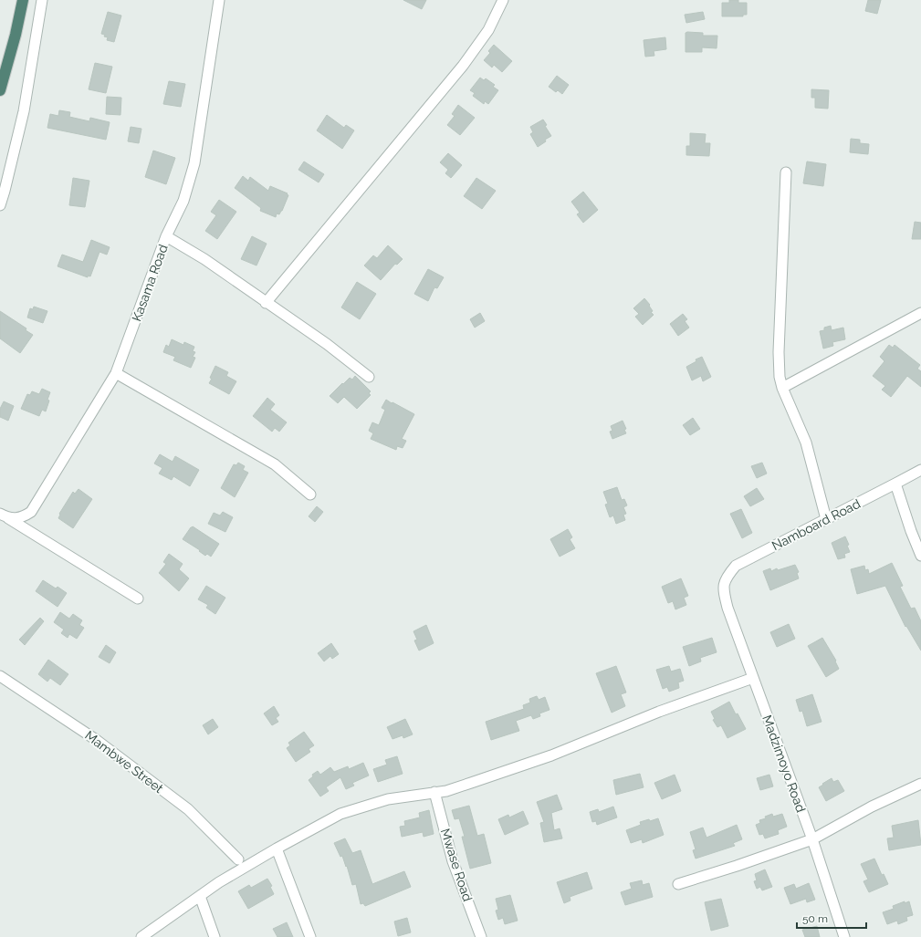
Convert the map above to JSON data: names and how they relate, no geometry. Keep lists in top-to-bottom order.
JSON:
{
  "streets": {
    "street": [
      "Kasama Road",
      "Namboard Road",
      "Mambwe Street",
      "Madzimoyo Road",
      "Mwase Road"
    ]
  },
  "crossings": [
    ["Namboard Road", "Madzimoyo Road"]
  ],
  "scale_bar": "50 m"
}
